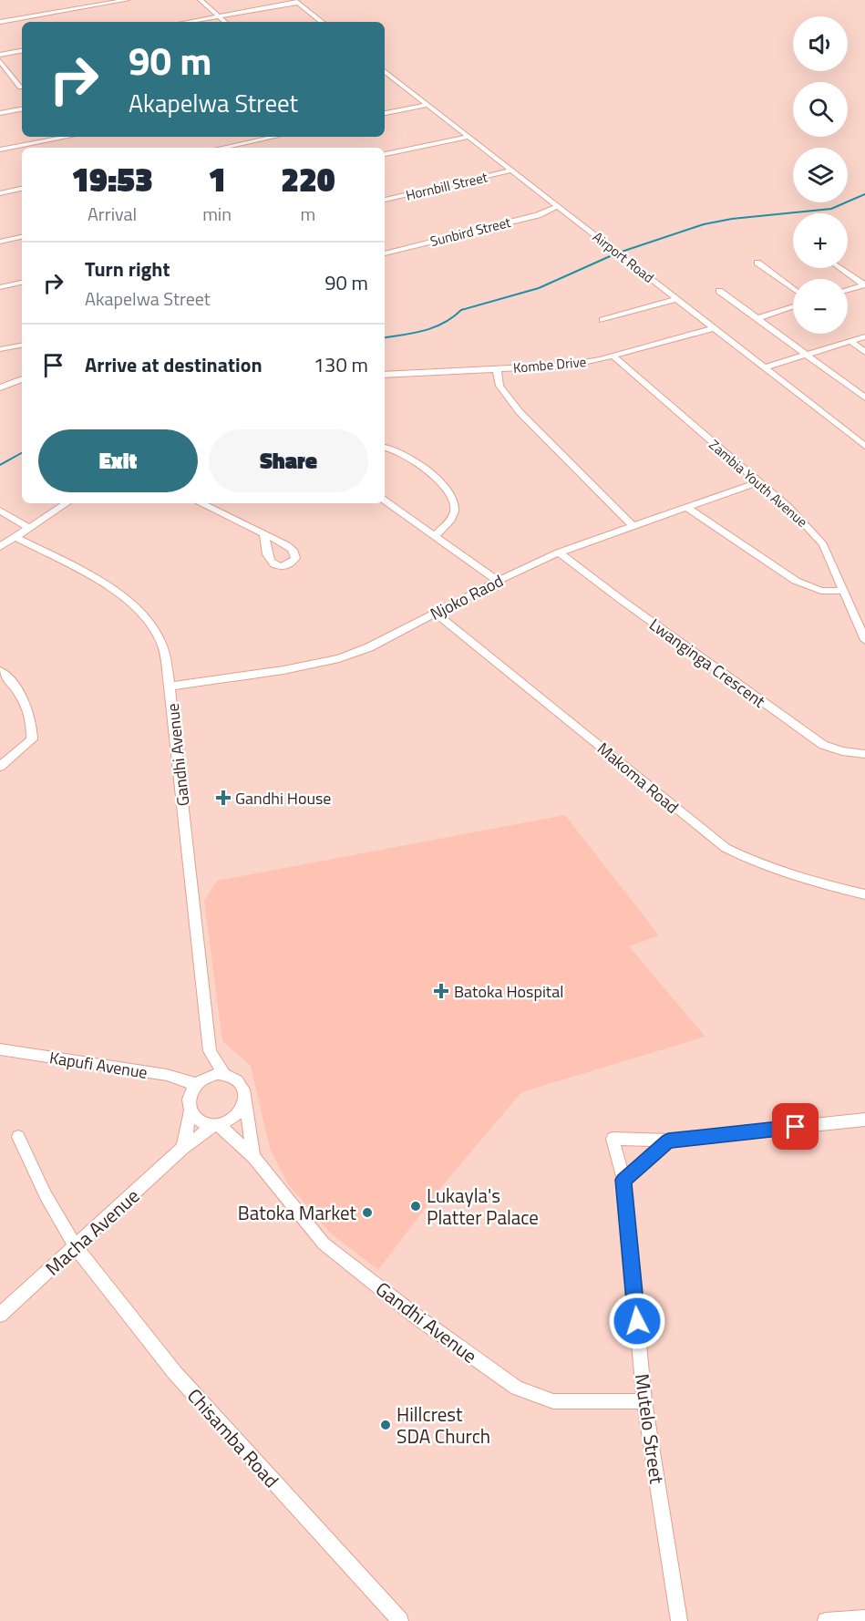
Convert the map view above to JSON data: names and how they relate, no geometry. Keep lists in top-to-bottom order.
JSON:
{
  "streets": {
    "street": [
      "Hornbill Street",
      "Sunbird Street",
      "Airport Road",
      "Kombe Drive",
      "Zambia Youth Avenue",
      "Njoko Raod",
      "Lwanginga Crescent",
      "Gandhi Avenue",
      "Makoma Road",
      "Kapufi Avenue",
      "Macha Avenue",
      "Mutelo Street",
      "Chisamba Road"
    ]
  },
  "crossings": [
    ["Hornbill Street", "Airport Road"],
    ["Sunbird Street", "Airport Road"],
    ["Airport Road", "Kombe Drive"],
    ["Kombe Drive", "Zambia Youth Avenue"],
    ["Zambia Youth Avenue", "Njoko Raod"],
    ["Njoko Raod", "Lwanginga Crescent"],
    ["Njoko Raod", "Gandhi Avenue"],
    ["Njoko Raod", "Makoma Road"],
    ["Gandhi Avenue", "Kapufi Avenue"],
    ["Gandhi Avenue", "Macha Avenue"],
    ["Gandhi Avenue", "Mutelo Street"],
    ["Kapufi Avenue", "Macha Avenue"],
    ["Macha Avenue", "Chisamba Road"]
  ],
  "places": {
    "health": ["Gandhi House", "Batoka Hospital"],
    "other": ["Lukayla's Platter Palace", "Batoka Market", "Hillcrest SDA Church"]
  },
  "page": {
    "map_buttons": ["+", "−"],
    "turn": ["90 m", "Akapelwa Street"],
    "eta": [
      "19:53",
      "Arrival",
      "1",
      "min",
      "220",
      "m"
    ],
    "list": [
      {
        "name": "Turn right",
        "note": "Akapelwa Street",
        "value": "90 m"
      },
      {
        "name": "Arrive at destination",
        "value": "130 m"
      }
    ],
    "buttons": ["Exit", "Share"]
  }
}
